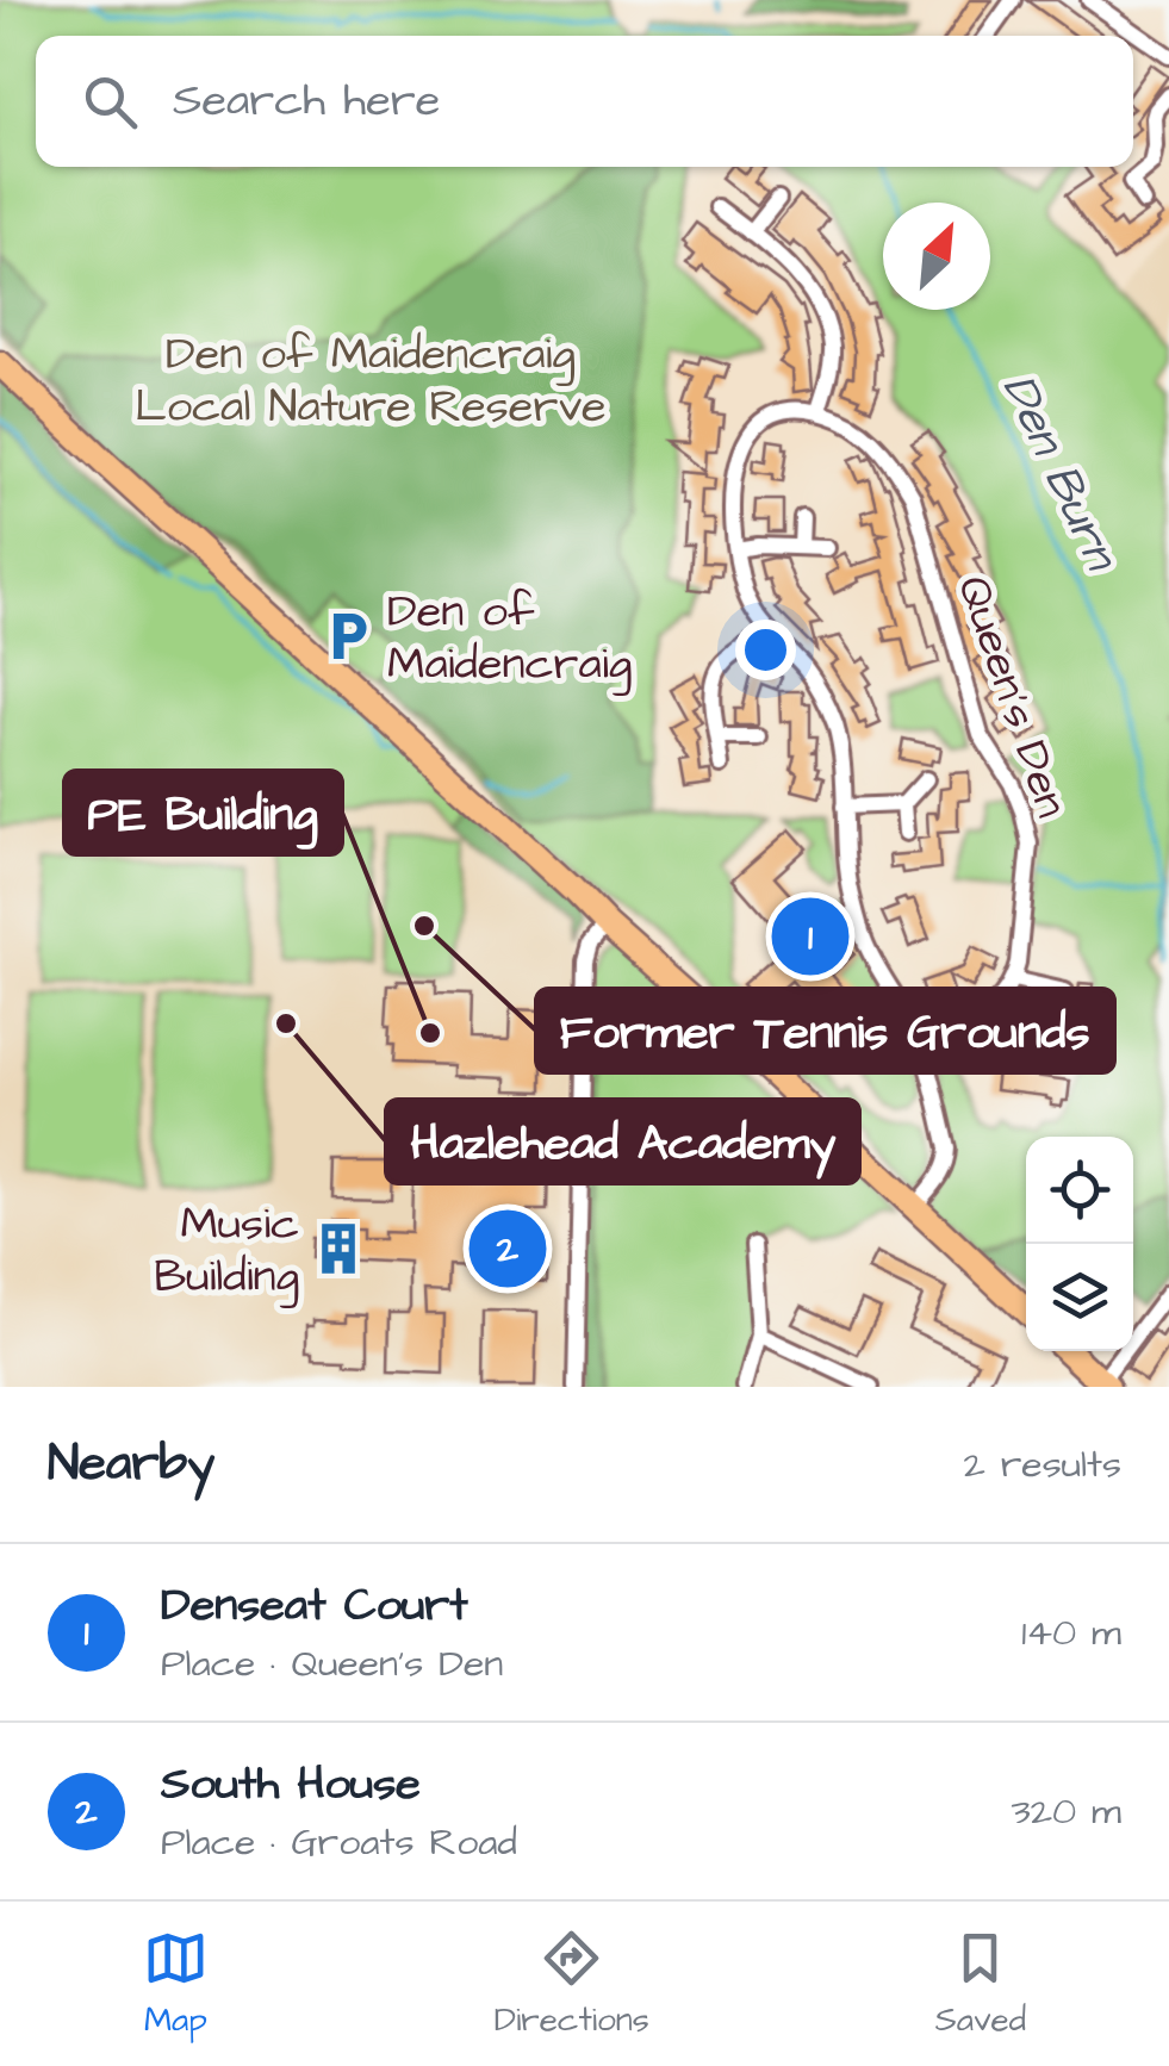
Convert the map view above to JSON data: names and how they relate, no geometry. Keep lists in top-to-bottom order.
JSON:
{
  "streets": {
    "street": ["Queen's Den"]
  },
  "water": ["Den Burn"],
  "parks": ["Den of Maidencraig Local Nature Reserve"],
  "places": {
    "parking": ["Den of Maidencraig"],
    "other": ["Former Tennis Grounds", "Hazlehead Academy", "PE Building"],
    "building": ["Music Building"]
  },
  "north": "top right",
  "page": {
    "search": "Search here",
    "pins": ["1", "2"],
    "heading": ["Nearby", "2 results"],
    "list": [
      {
        "mark": "1",
        "name": "Denseat Court",
        "note": "Place · Queen's Den",
        "value": "140 m"
      },
      {
        "mark": "2",
        "name": "South House",
        "note": "Place · Groats Road",
        "value": "320 m"
      }
    ],
    "nav": ["Map", "Directions", "Saved"]
  }
}
